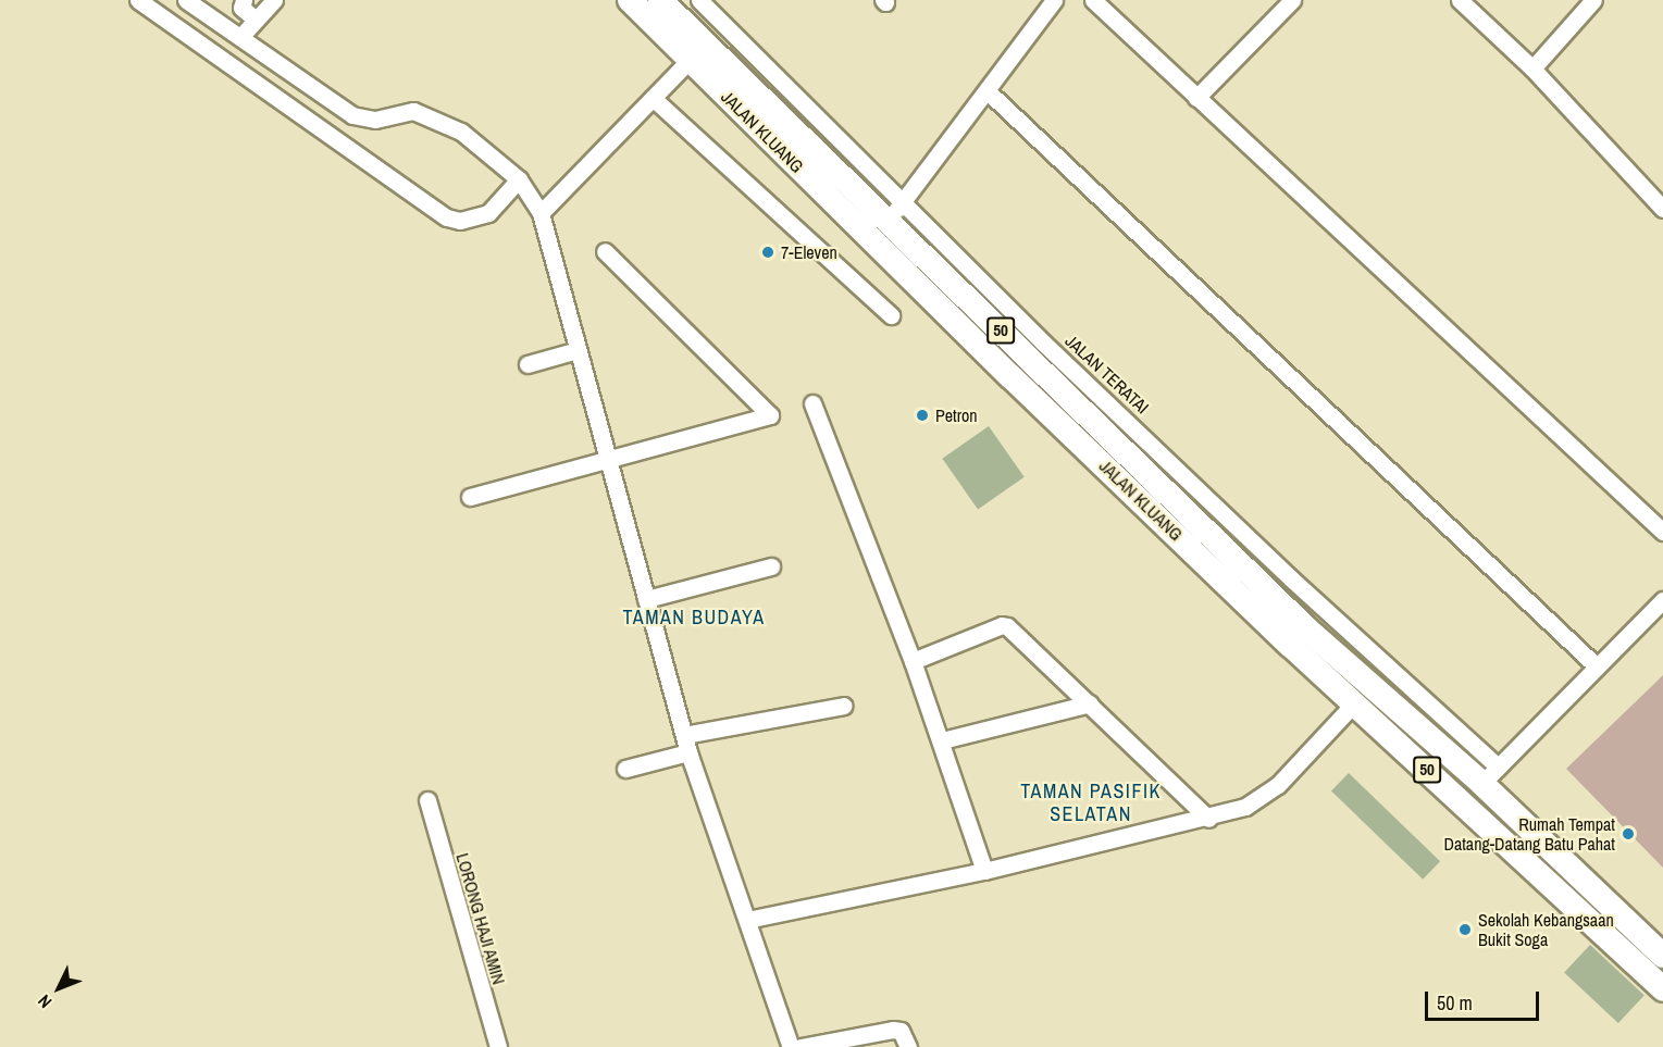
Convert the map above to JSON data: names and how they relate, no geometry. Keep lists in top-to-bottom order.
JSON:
{
  "streets": {
    "highway": ["JALAN KLUANG", "50"],
    "street": ["JALAN TERATAI", "LORONG HAJI AMIN"]
  },
  "crossings": [
    ["JALAN KLUANG", "JALAN TERATAI"]
  ],
  "districts": ["TAMAN BUDAYA", "TAMAN PASIFIK SELATAN"],
  "places": [
    "7-Eleven",
    "Petron",
    "Rumah Tempat Datang-Datang Batu Pahat",
    "Sekolah Kebangsaan Bukit Soga"
  ],
  "scale_bar": "50 m",
  "north": "bottom left"
}
